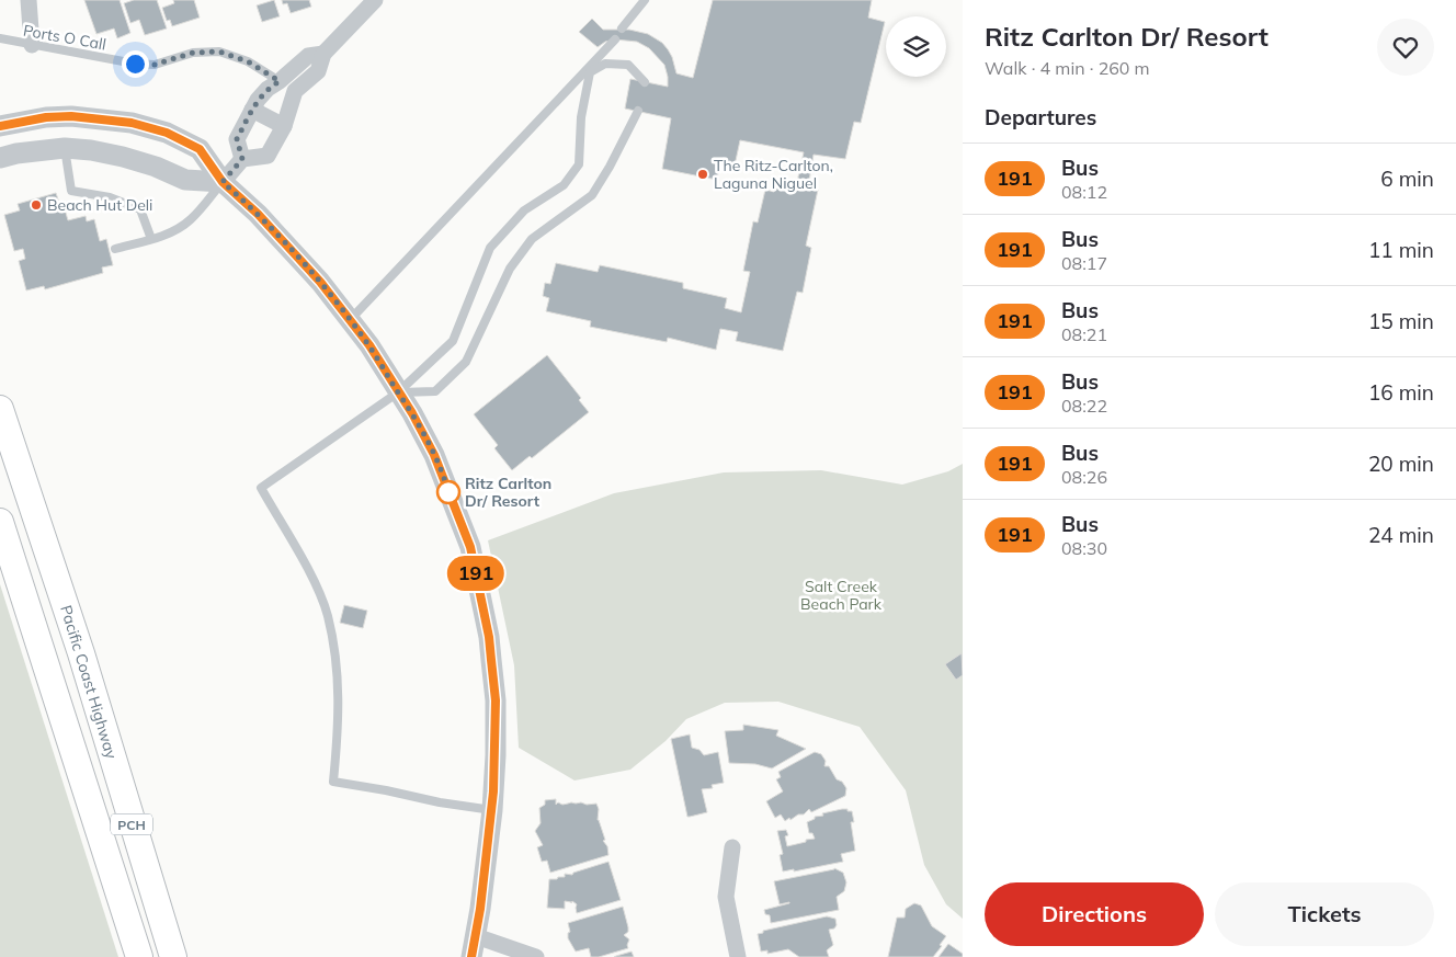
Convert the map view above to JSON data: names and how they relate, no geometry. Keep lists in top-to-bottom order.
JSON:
{
  "streets": {
    "highway": ["Pacific Coast Highway", "PCH"],
    "lane": ["Ports O Call"]
  },
  "parks": ["Salt Creek Beach Park"],
  "places": ["The Ritz-Carlton, Laguna Niguel", "Beach Hut Deli", "Ritz Carlton Dr/ Resort"],
  "lines": ["bus line 191"],
  "page": {
    "on_map": "191",
    "heading": [
      ["Ritz Carlton Dr/ Resort", "Walk · 4 min · 260 m"],
      "Departures"
    ],
    "list": [
      {
        "mark": "191",
        "name": "Bus",
        "note": "08:12",
        "value": "6 min"
      },
      {
        "mark": "191",
        "name": "Bus",
        "note": "08:17",
        "value": "11 min"
      },
      {
        "mark": "191",
        "name": "Bus",
        "note": "08:21",
        "value": "15 min"
      },
      {
        "mark": "191",
        "name": "Bus",
        "note": "08:22",
        "value": "16 min"
      },
      {
        "mark": "191",
        "name": "Bus",
        "note": "08:26",
        "value": "20 min"
      },
      {
        "mark": "191",
        "name": "Bus",
        "note": "08:30",
        "value": "24 min"
      }
    ],
    "buttons": ["Directions", "Tickets"]
  }
}
